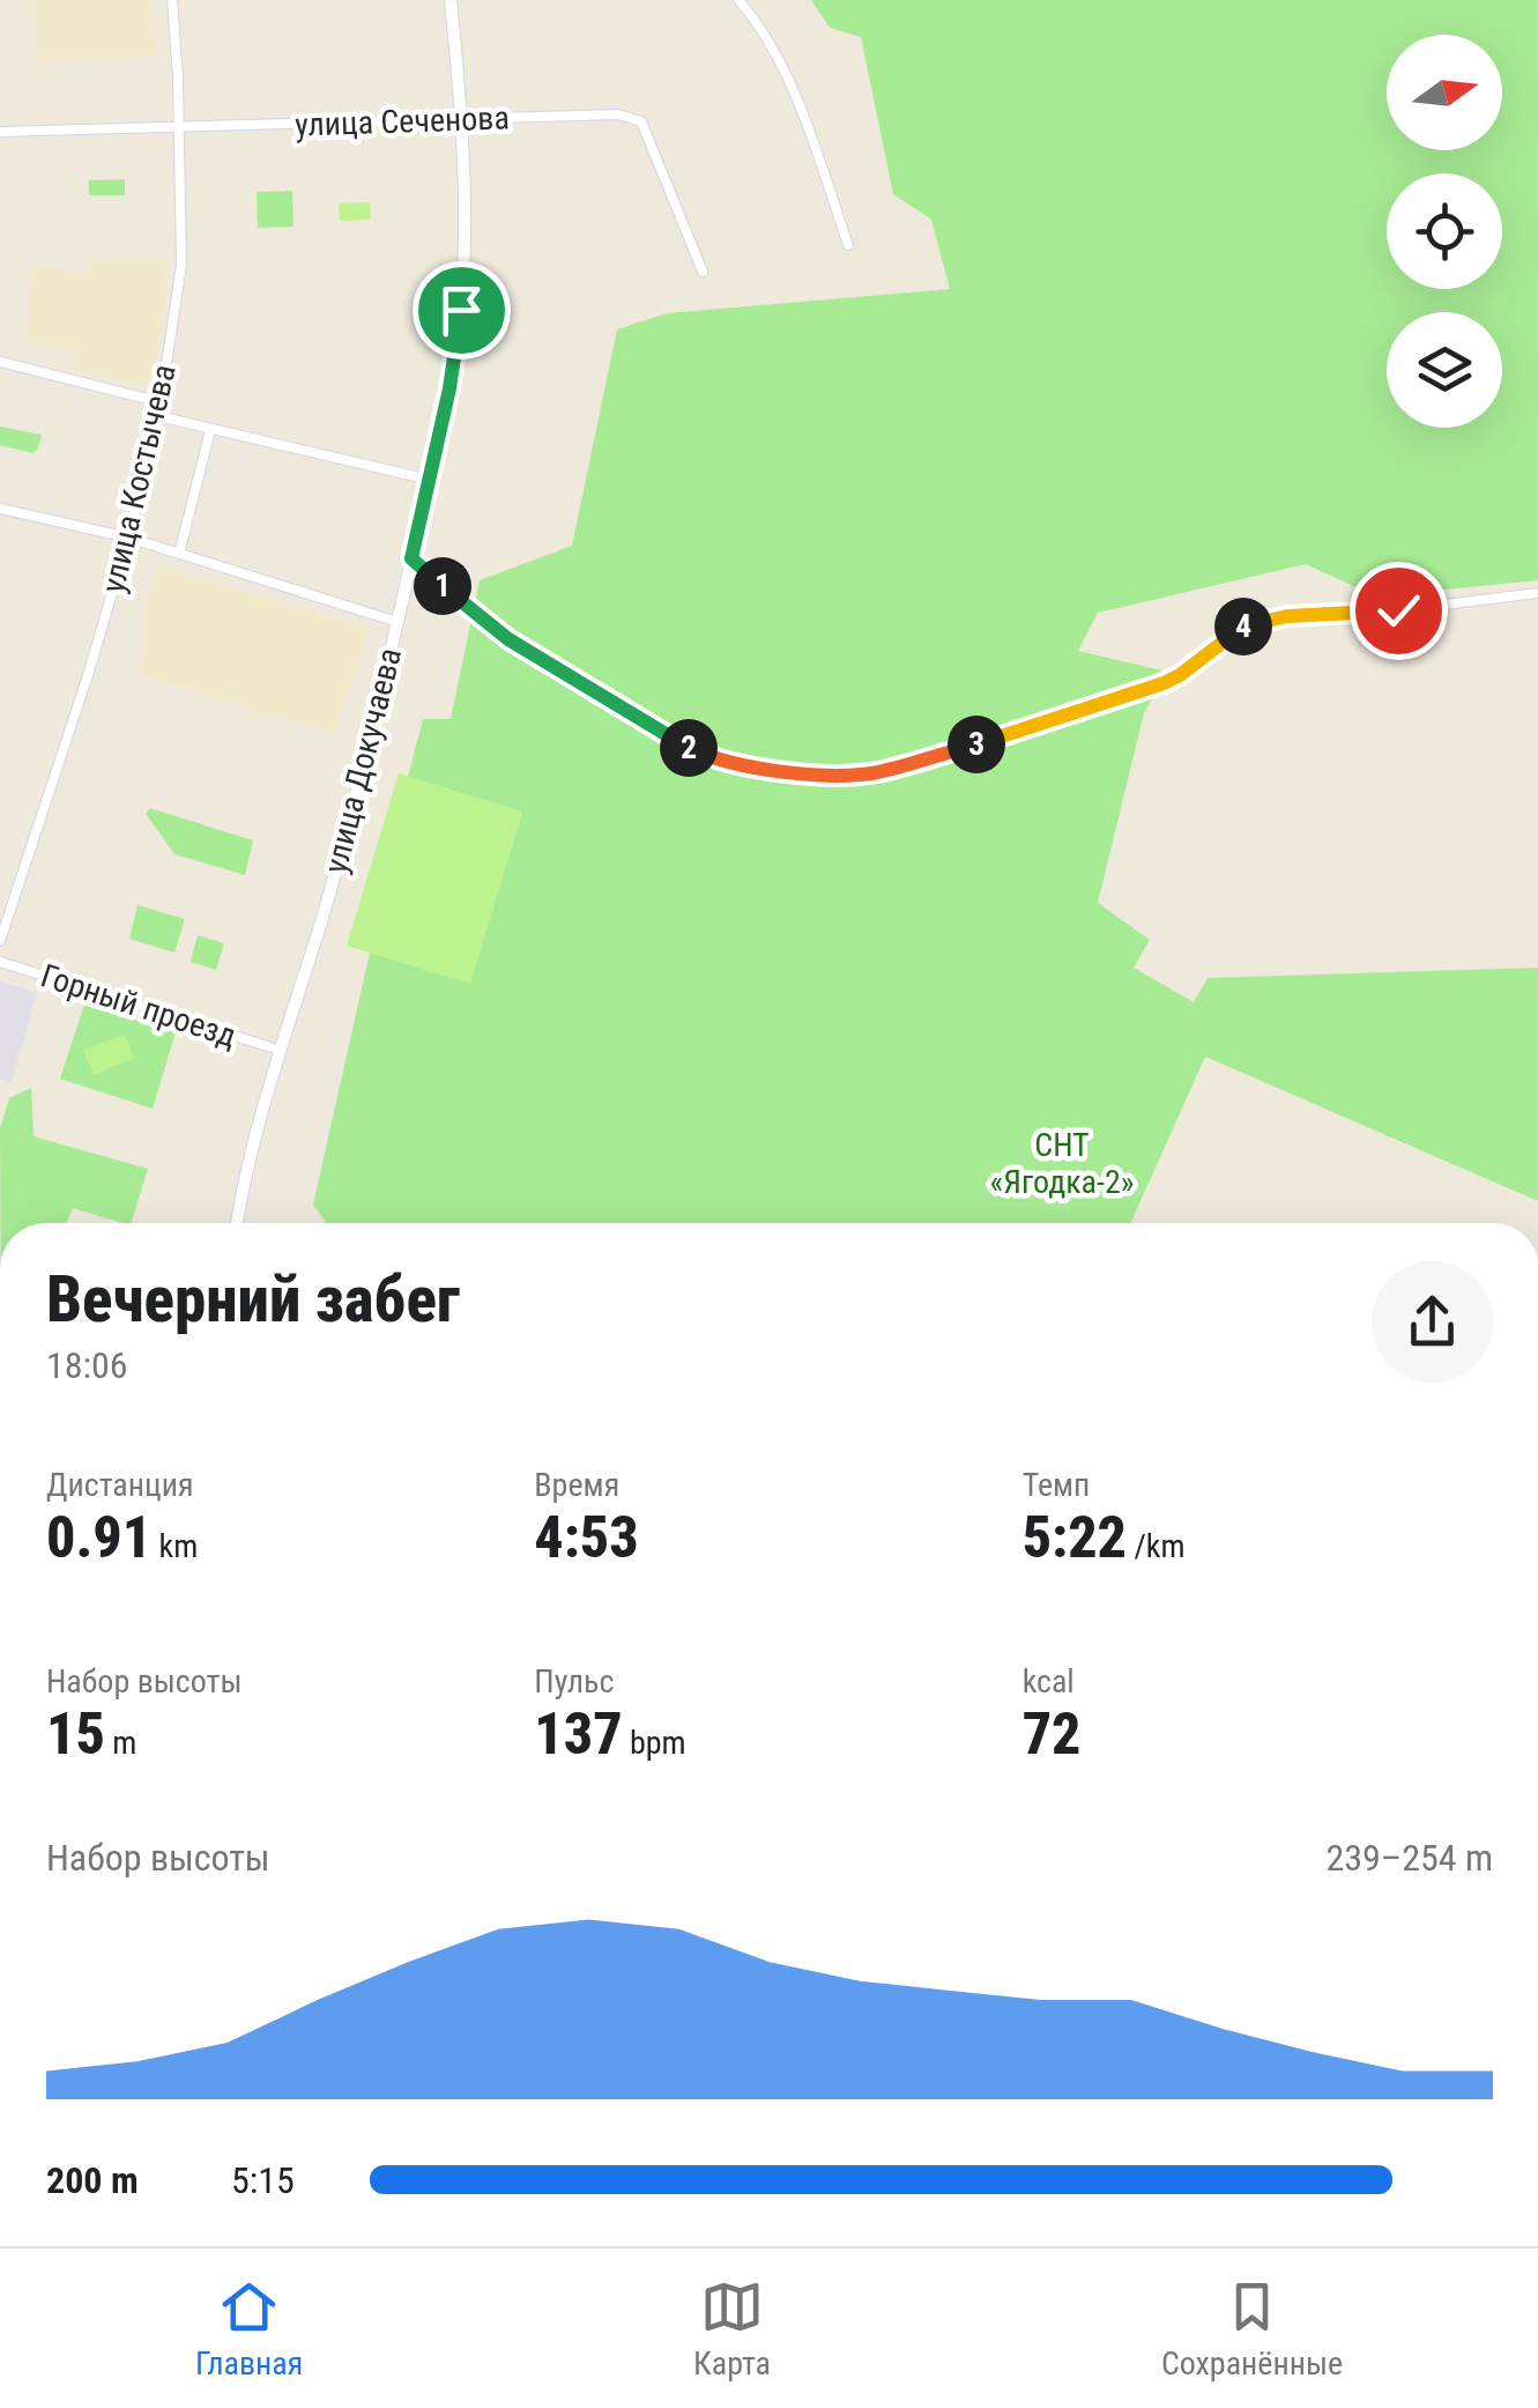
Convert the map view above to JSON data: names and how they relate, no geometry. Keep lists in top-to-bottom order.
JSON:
{
  "streets": {
    "main road": ["улица Докучаева"],
    "street": ["улица Сеченова", "улица Костычева", "Горный проезд"]
  },
  "crossings": [
    ["улица Сеченова", "улица Костычева"],
    ["улица Сеченова", "улица Докучаева"],
    ["улица Докучаева", "Горный проезд"]
  ],
  "parks": ["СНТ «Ягодка-2»"],
  "north": "right",
  "page": {
    "pins": [
      "1",
      "4",
      "3",
      "2"
    ],
    "heading": ["Вечерний забег", "18:06"],
    "stats": [
      ["Дистанция", "0.91 km"],
      ["Время", "4:53"],
      ["Темп", "5:22 /km"],
      ["Набор высоты", "15 m"],
      ["Пульс", "137 bpm"],
      ["kcal", "72"]
    ],
    "chart": ["Набор высоты", "239–254 m"],
    "list": [
      {
        "name": "200 m",
        "note": "5:15"
      }
    ],
    "tabs": ["Главная", "Карта", "Сохранённые"]
  }
}
